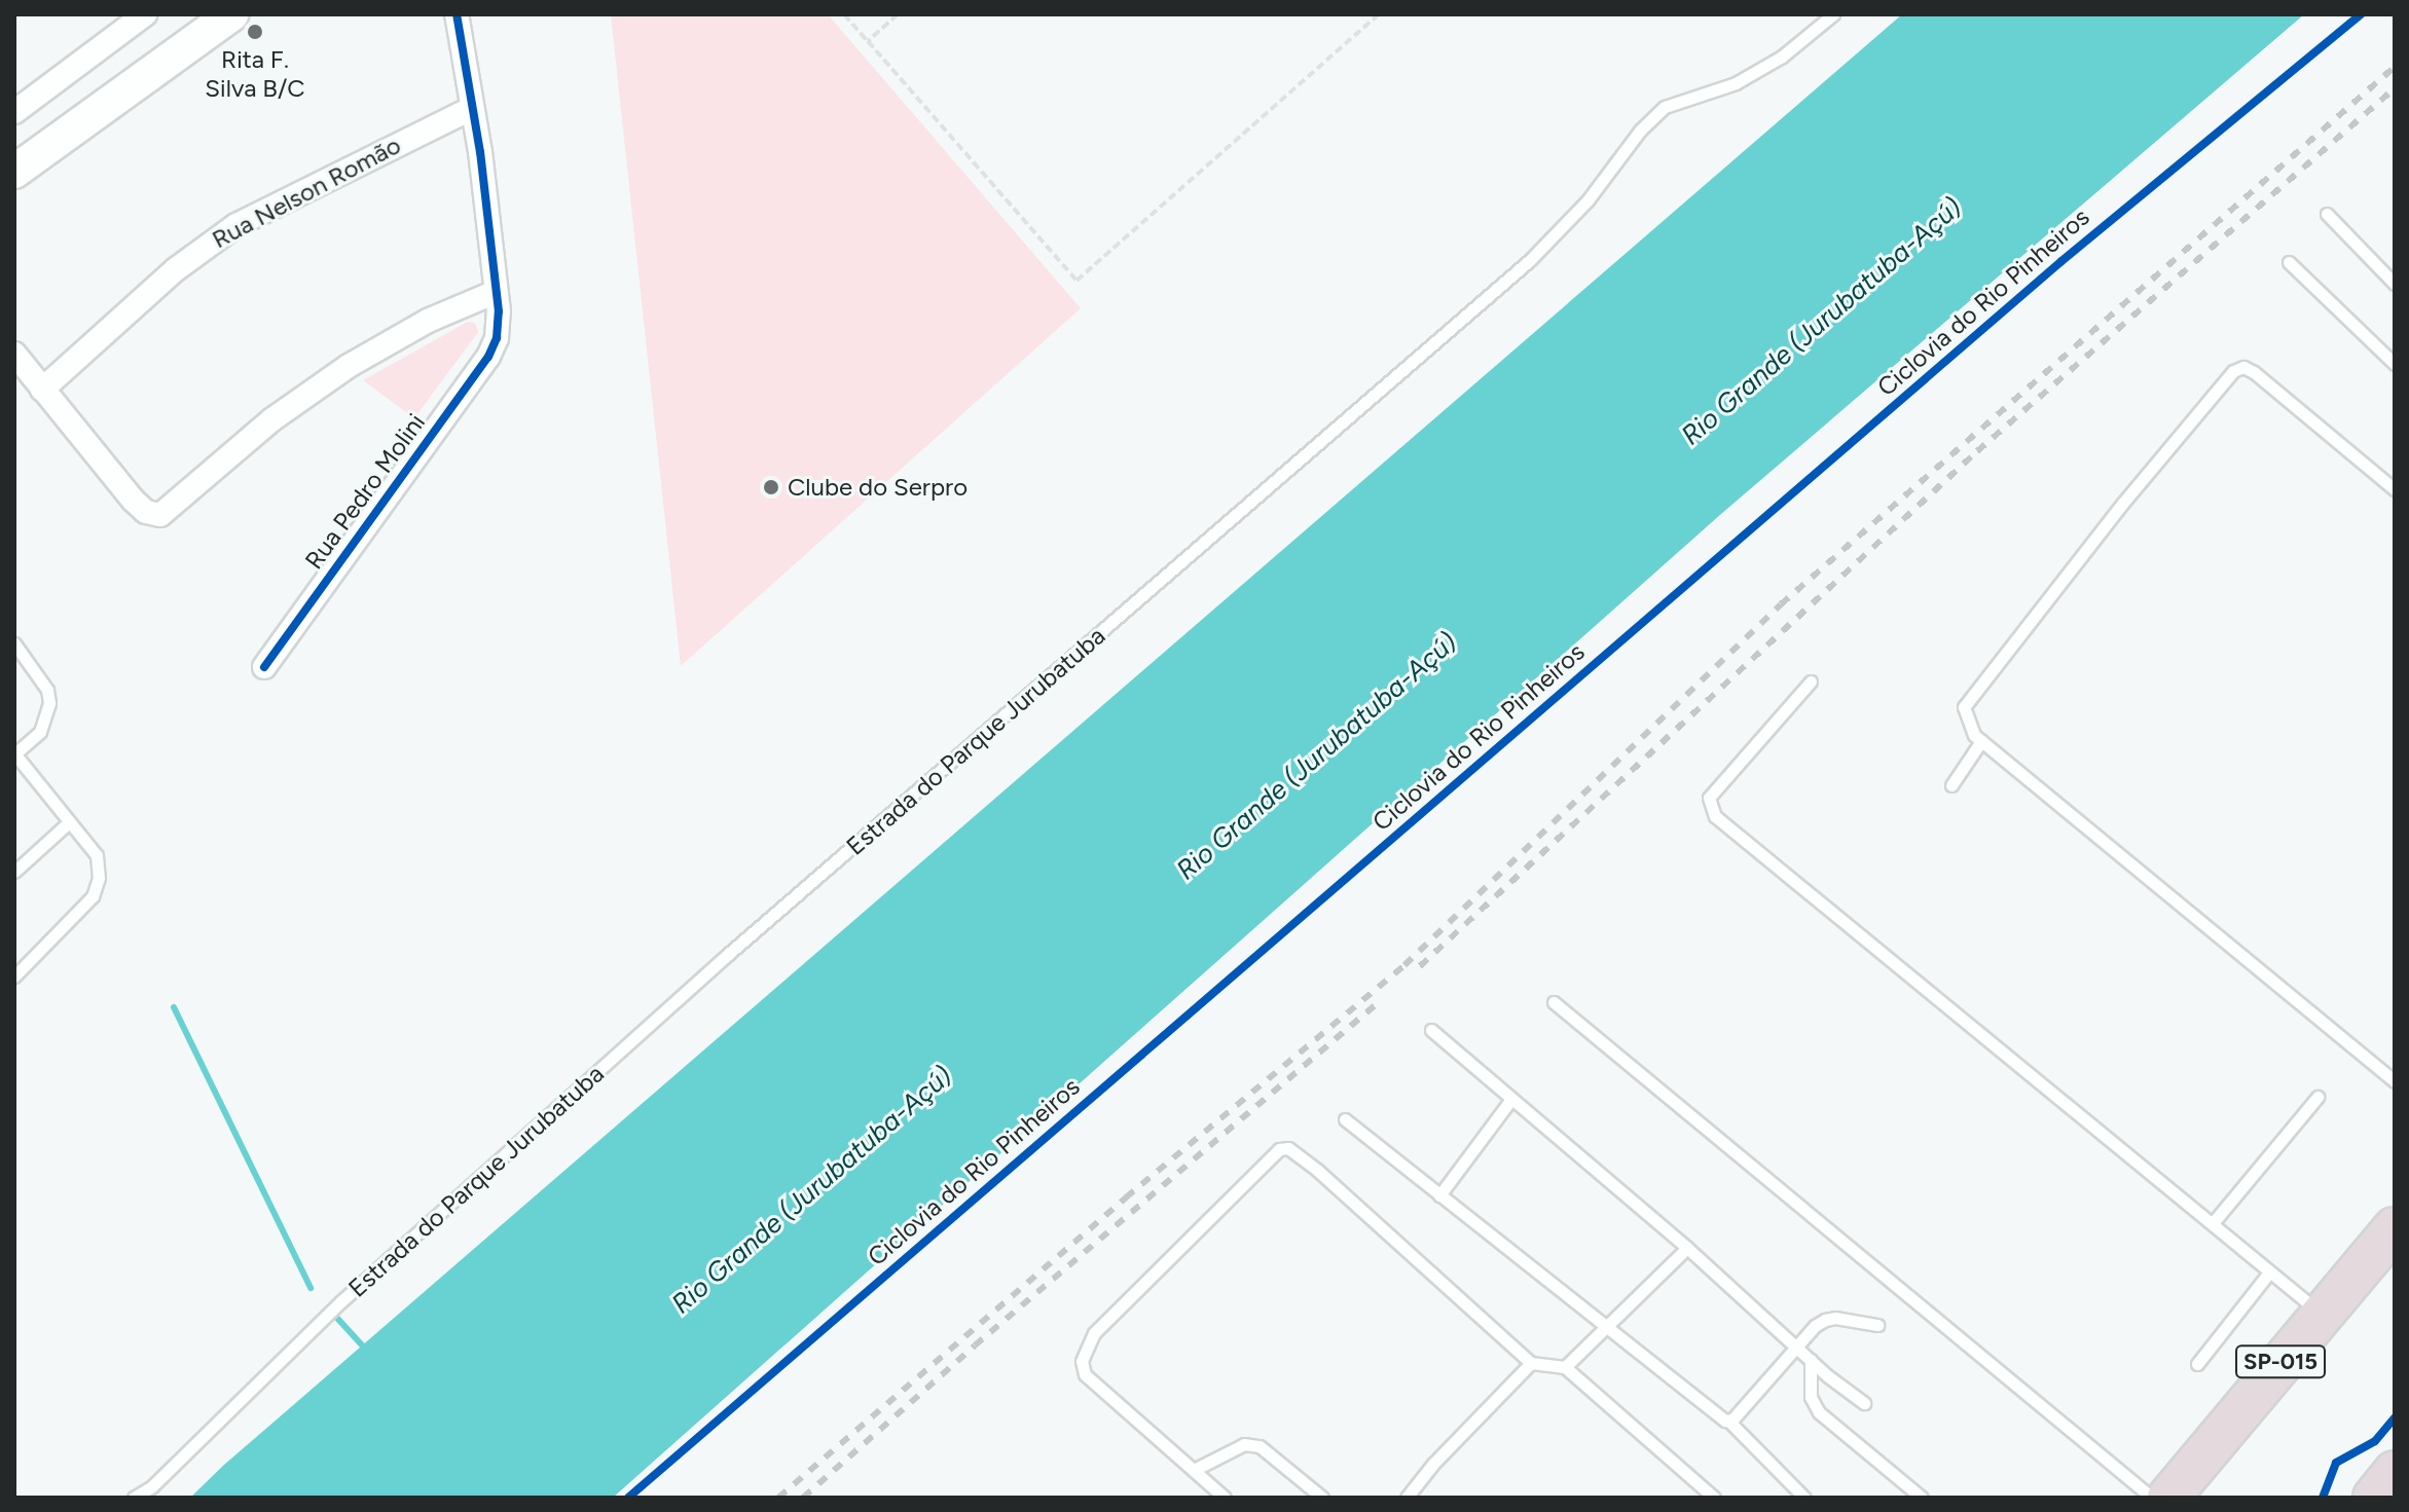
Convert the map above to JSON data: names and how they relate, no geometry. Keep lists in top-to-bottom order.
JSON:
{
  "streets": {
    "highway": ["SP-015"],
    "street": ["Rua Nelson Romão", "Rua Pedro Molini"],
    "lane": ["Estrada do Parque Jurubatuba"],
    "cycle path": ["Ciclovia do Rio Pinheiros"]
  },
  "water": ["Rio Grande (Jurubatuba-Açú)"],
  "places": ["Rita F. Silva B/C", "Clube do Serpro"]
}
